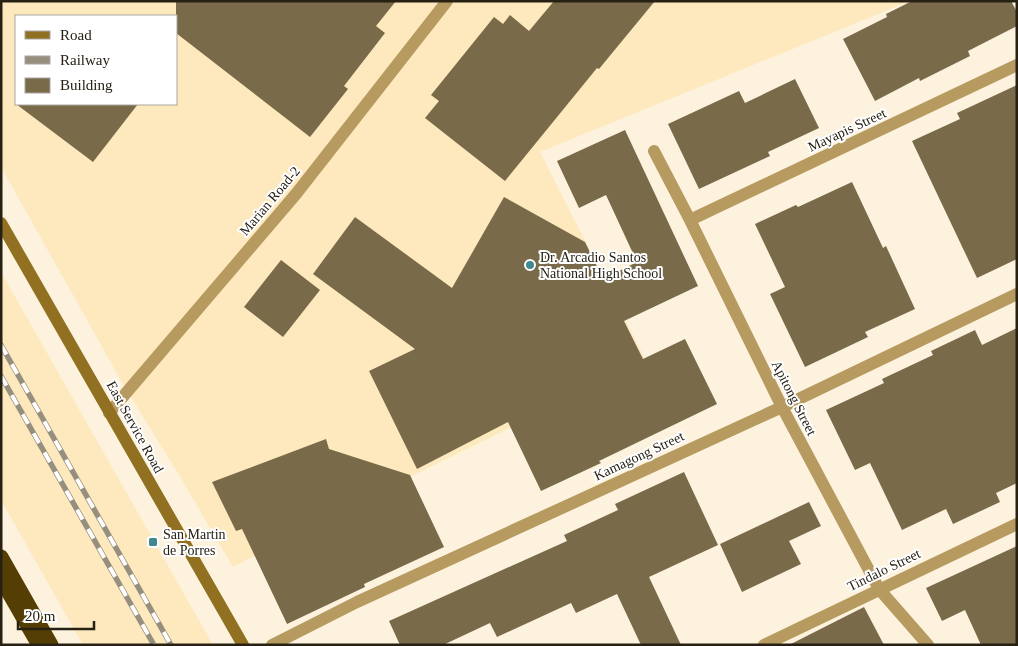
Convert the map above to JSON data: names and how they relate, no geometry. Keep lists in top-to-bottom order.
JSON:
{
  "streets": {
    "main road": ["East Service Road"],
    "street": [
      "Mayapis Street",
      "Marian Road-2",
      "Apitong Street",
      "Kamagong Street",
      "Tindalo Street"
    ]
  },
  "crossings": [
    ["Mayapis Street", "Apitong Street"],
    ["Marian Road-2", "East Service Road"],
    ["Apitong Street", "Kamagong Street"],
    ["Apitong Street", "Tindalo Street"]
  ],
  "places": {
    "other": ["Dr. Arcadio Santos National High School"],
    "transit": ["San Martin de Porres"]
  },
  "legend": ["Road", "Railway", "Building"],
  "scale_bar": "20 m"
}
